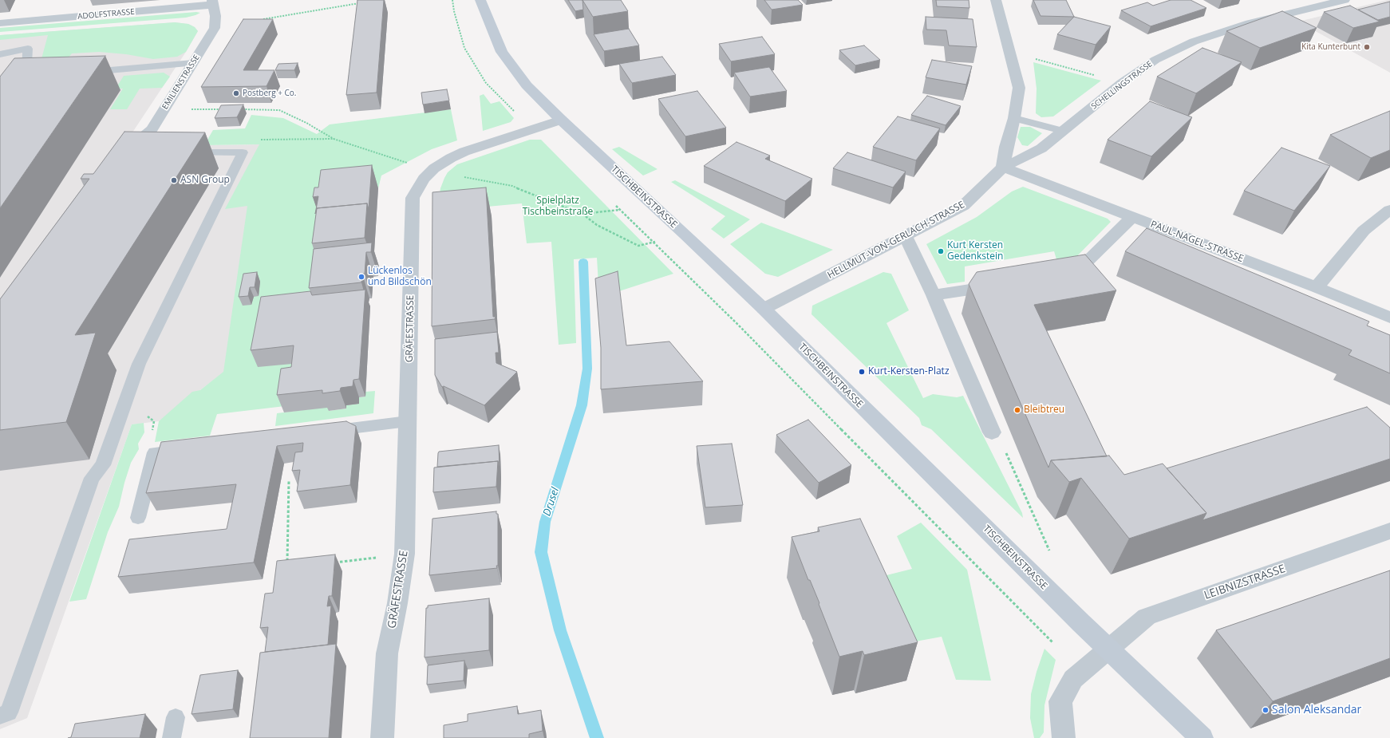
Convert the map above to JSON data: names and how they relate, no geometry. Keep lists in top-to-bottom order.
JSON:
{
  "streets": {
    "main road": ["TISCHBEINSTRASSE"],
    "street": [
      "ADOLFSTRASSE",
      "EMILIENSTRASSE",
      "SCHELLINGSTRASSE",
      "HELLMUT-VON-GERLACH-STRASSE",
      "PAUL-NAGEL-STRASSE",
      "GRÄFESTRASSE",
      "LEIBNIZSTRASSE"
    ]
  },
  "crossings": [
    ["ADOLFSTRASSE", "EMILIENSTRASSE"],
    ["SCHELLINGSTRASSE", "HELLMUT-VON-GERLACH-STRASSE"],
    ["SCHELLINGSTRASSE", "PAUL-NAGEL-STRASSE"],
    ["TISCHBEINSTRASSE", "HELLMUT-VON-GERLACH-STRASSE"],
    ["TISCHBEINSTRASSE", "GRÄFESTRASSE"],
    ["TISCHBEINSTRASSE", "LEIBNIZSTRASSE"],
    ["HELLMUT-VON-GERLACH-STRASSE", "PAUL-NAGEL-STRASSE"]
  ],
  "water": ["Drusel"],
  "parks": ["Spielplatz Tischbeinstraße"],
  "places": [
    "Kita Kunterbunt",
    "Postberg + Co.",
    "ASN Group",
    "Kurt Kersten Gedenkstein",
    "Lückenlos und Bildschön",
    "Kurt-Kersten-Platz",
    "Bleibtreu",
    "Salon Aleksandar"
  ]
}
